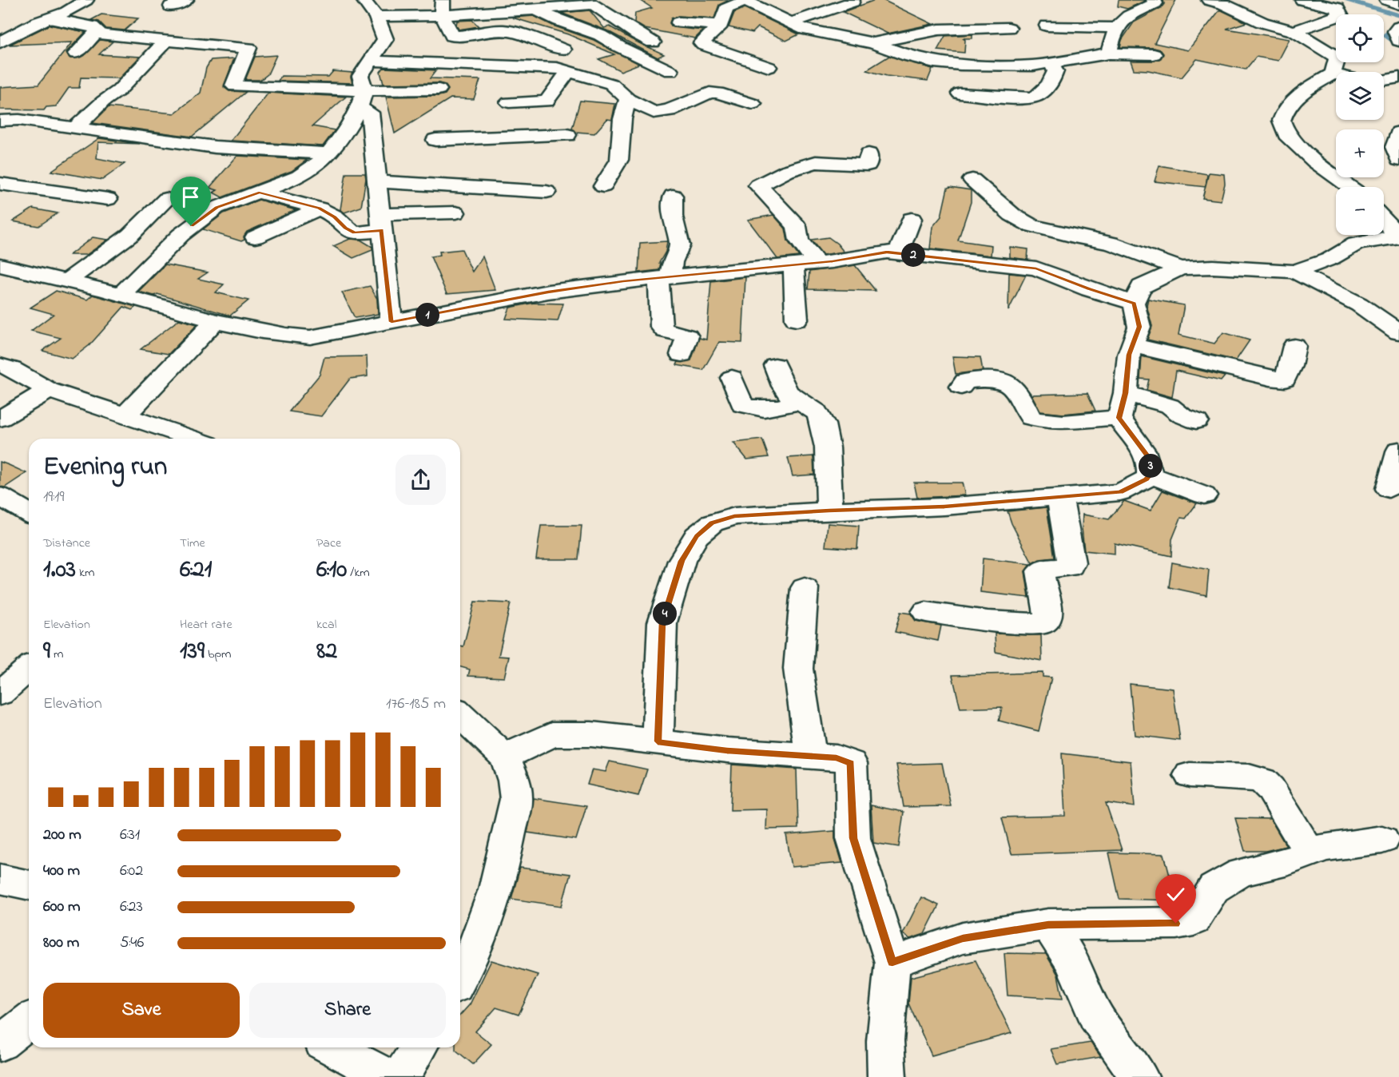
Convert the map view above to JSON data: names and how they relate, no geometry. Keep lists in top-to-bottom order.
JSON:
{
  "page": {
    "map_buttons": ["+", "−"],
    "pins": [
      "2",
      "1",
      "3",
      "4"
    ],
    "heading": ["Evening run", "19:19"],
    "stats": [
      ["Distance", "1.03 km"],
      ["Time", "6:21"],
      ["Pace", "6:10 /km"],
      ["Elevation", "9 m"],
      ["Heart rate", "139 bpm"],
      ["kcal", "82"]
    ],
    "chart": ["Elevation", "176–185 m"],
    "list": [
      {
        "name": "200 m",
        "note": "6:31"
      },
      {
        "name": "400 m",
        "note": "6:02"
      },
      {
        "name": "600 m",
        "note": "6:23"
      },
      {
        "name": "800 m",
        "note": "5:46"
      }
    ],
    "buttons": ["Save", "Share"]
  }
}
